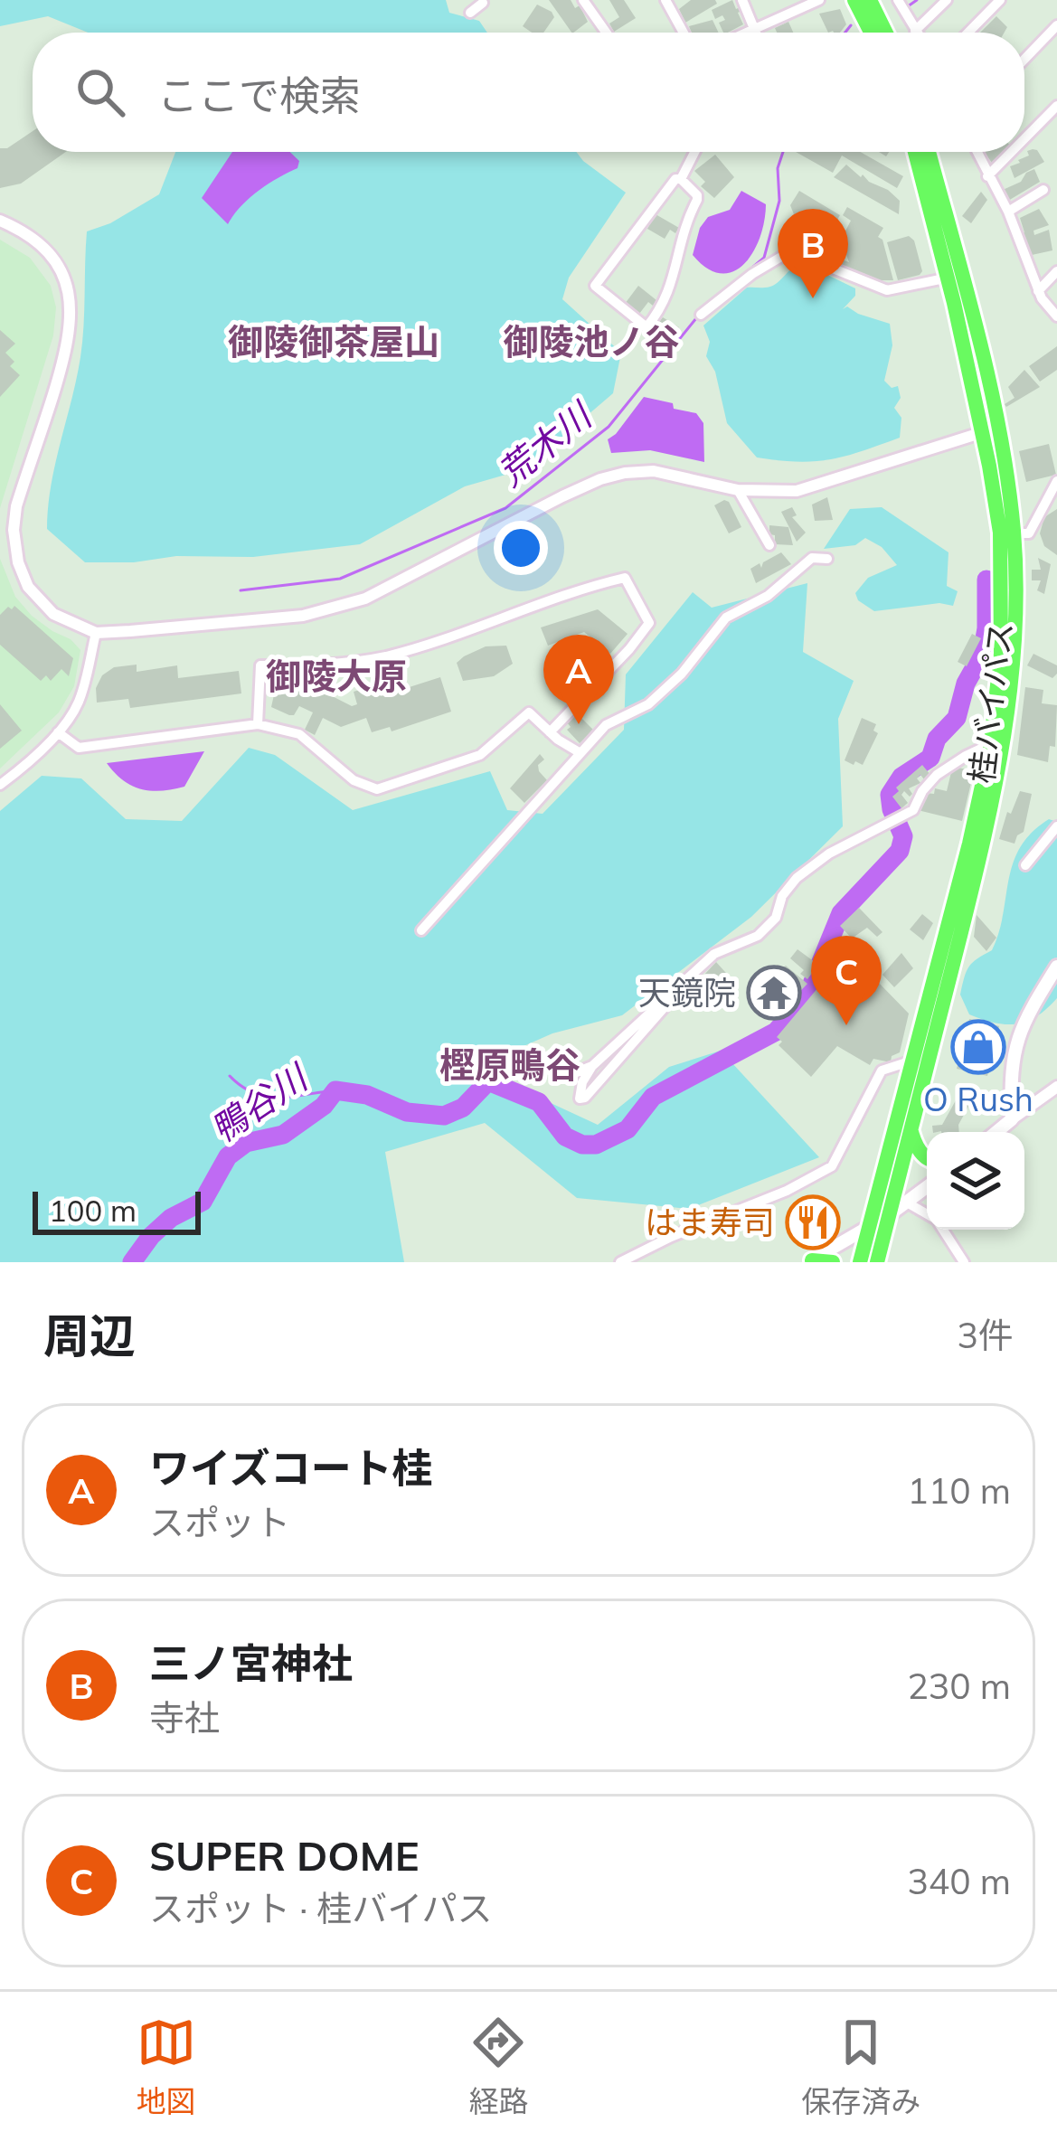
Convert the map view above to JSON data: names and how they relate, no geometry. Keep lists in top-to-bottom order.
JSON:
{
  "streets": {
    "highway": ["桂バイパス"]
  },
  "districts": [
    "御陵御茶屋山",
    "御陵池ノ谷",
    "御陵大原",
    "樫原鴫谷"
  ],
  "water": ["荒木川", "鴨谷川"],
  "places": {
    "temple": ["天鏡院"],
    "shop": ["O Rush"],
    "restaurant": ["はま寿司"]
  },
  "scale_bar": "100 m",
  "page": {
    "search": "ここで検索",
    "pins": ["B", "A", "C"],
    "scale": "100 m",
    "heading": ["周辺", "3件"],
    "list": [
      {
        "mark": "A",
        "name": "ワイズコート桂",
        "note": "スポット",
        "value": "110 m"
      },
      {
        "mark": "B",
        "name": "三ノ宮神社",
        "note": "寺社",
        "value": "230 m"
      },
      {
        "mark": "C",
        "name": "SUPER DOME",
        "note": "スポット · 桂バイパス",
        "value": "340 m"
      }
    ],
    "nav": ["地図", "経路", "保存済み"]
  }
}
